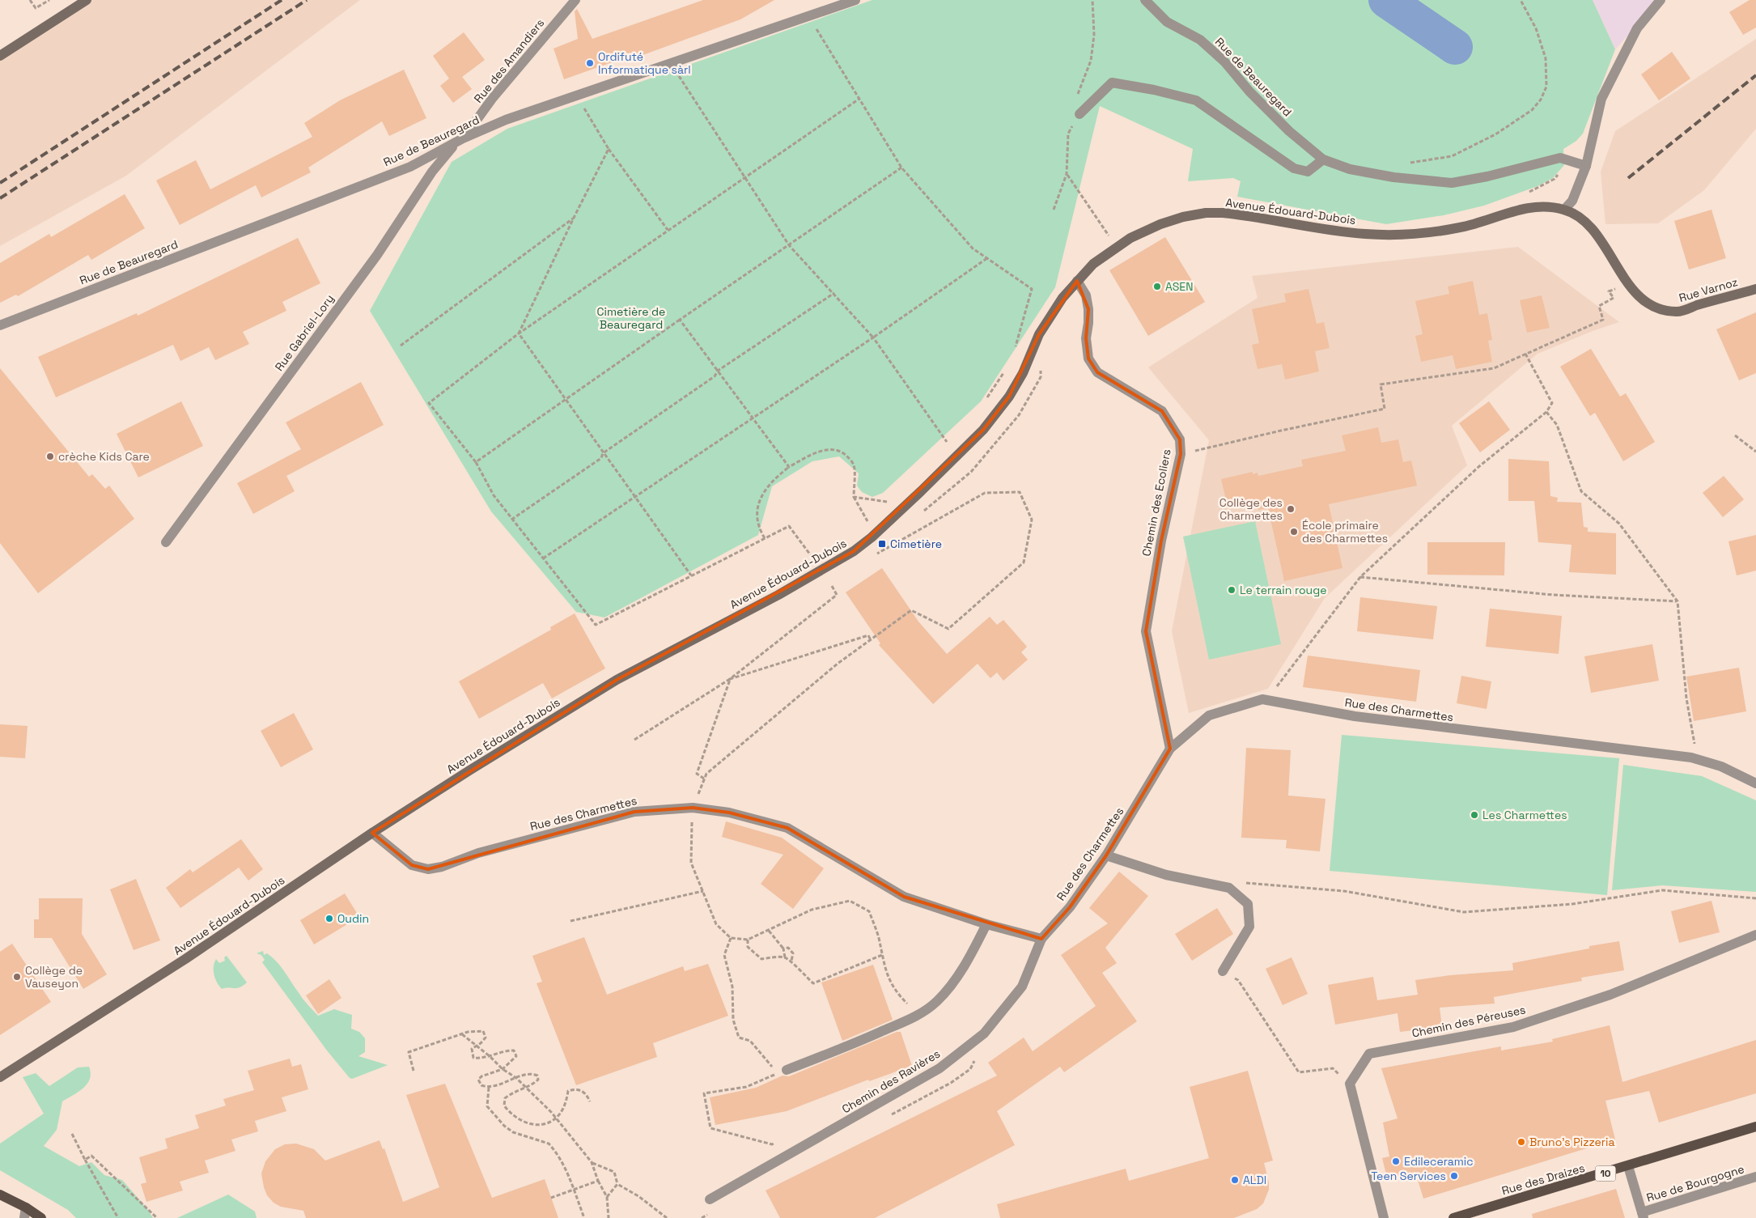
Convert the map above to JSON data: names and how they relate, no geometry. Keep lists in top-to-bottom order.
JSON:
{
  "streets": {
    "main road": ["10", "Rue des Draizes"],
    "street": [
      "Rue des Amandiers",
      "Rue de Beauregard",
      "Avenue Édouard-Dubois",
      "Rue Varnoz",
      "Rue Gabriel-Lory",
      "Chemin des Ecoliers",
      "Rue des Charmettes",
      "Chemin des Péreuses",
      "Chemin des Ravières",
      "Rue de Bourgogne"
    ]
  },
  "crossings": [
    ["Rue des Amandiers", "Rue de Beauregard"],
    ["Rue des Amandiers", "Rue Gabriel-Lory"],
    ["Rue de Beauregard", "Rue Gabriel-Lory"],
    ["Avenue Édouard-Dubois", "Rue Varnoz"],
    ["Avenue Édouard-Dubois", "Chemin des Ecoliers"],
    ["Avenue Édouard-Dubois", "Rue des Charmettes"],
    ["Chemin des Ecoliers", "Rue des Charmettes"],
    ["Rue des Charmettes", "Chemin des Ravières"]
  ],
  "parks": ["Cimetière de Beauregard"],
  "places": {
    "other": [
      "Ordifuté Informatique sàrl",
      "ASEN",
      "crèche Kids Care",
      "Collège des Charmettes",
      "École primaire des Charmettes",
      "Le terrain rouge",
      "Les Charmettes",
      "Oudin",
      "Collège de Vauseyon",
      "Bruno's Pizzeria",
      "Edileceramic",
      "Teen Services",
      "ALDI"
    ],
    "transit": ["Cimetière"]
  }
}
